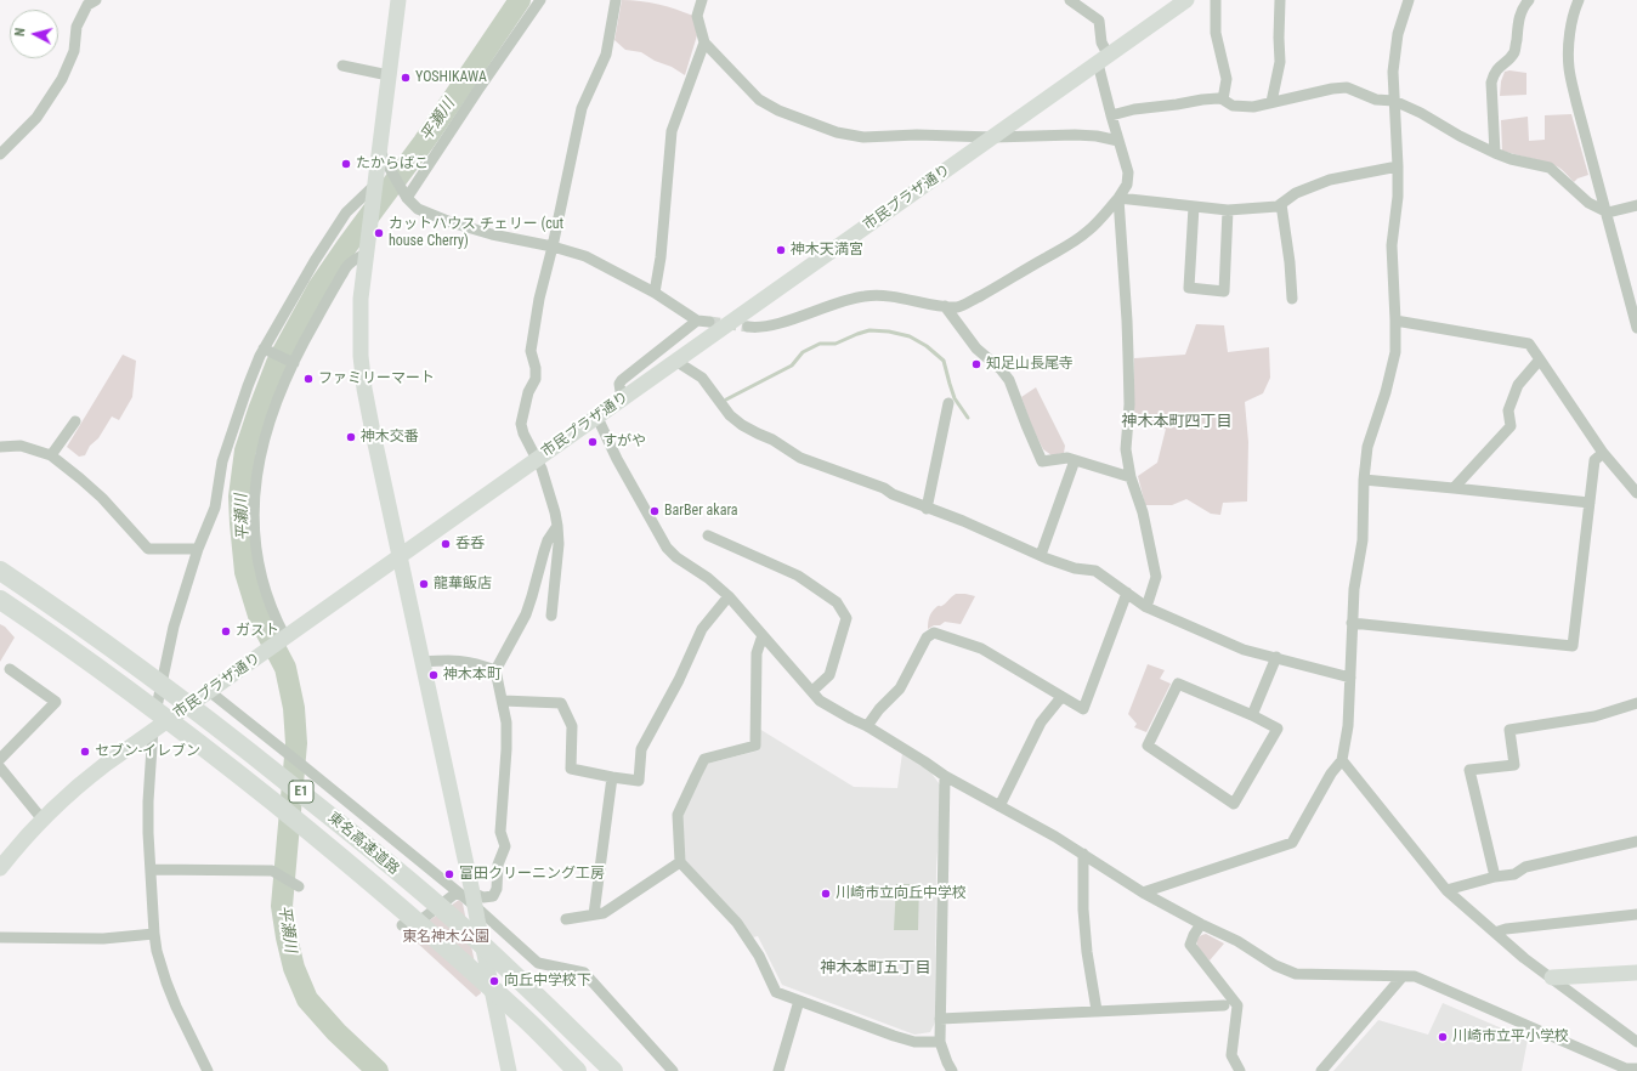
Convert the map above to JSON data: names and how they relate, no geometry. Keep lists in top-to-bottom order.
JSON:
{
  "streets": {
    "highway": ["E1", "東名高速道路"],
    "street": ["市民プラザ通り"]
  },
  "districts": ["神木本町四丁目", "神木本町五丁目"],
  "water": ["平瀬川"],
  "parks": ["東名神木公園"],
  "places": [
    "YOSHIKAWA",
    "たからばこ",
    "カットハウス チェリー (cut house Cherry)",
    "神木天満宮",
    "知足山長尾寺",
    "ファミリーマート",
    "神木交番",
    "すがや",
    "BarBer akara",
    "呑呑",
    "龍華飯店",
    "ガスト",
    "神木本町",
    "セブン-イレブン",
    "富田クリーニング工房",
    "川崎市立向丘中学校",
    "向丘中学校下",
    "川崎市立平小学校"
  ],
  "north": "left"
}
